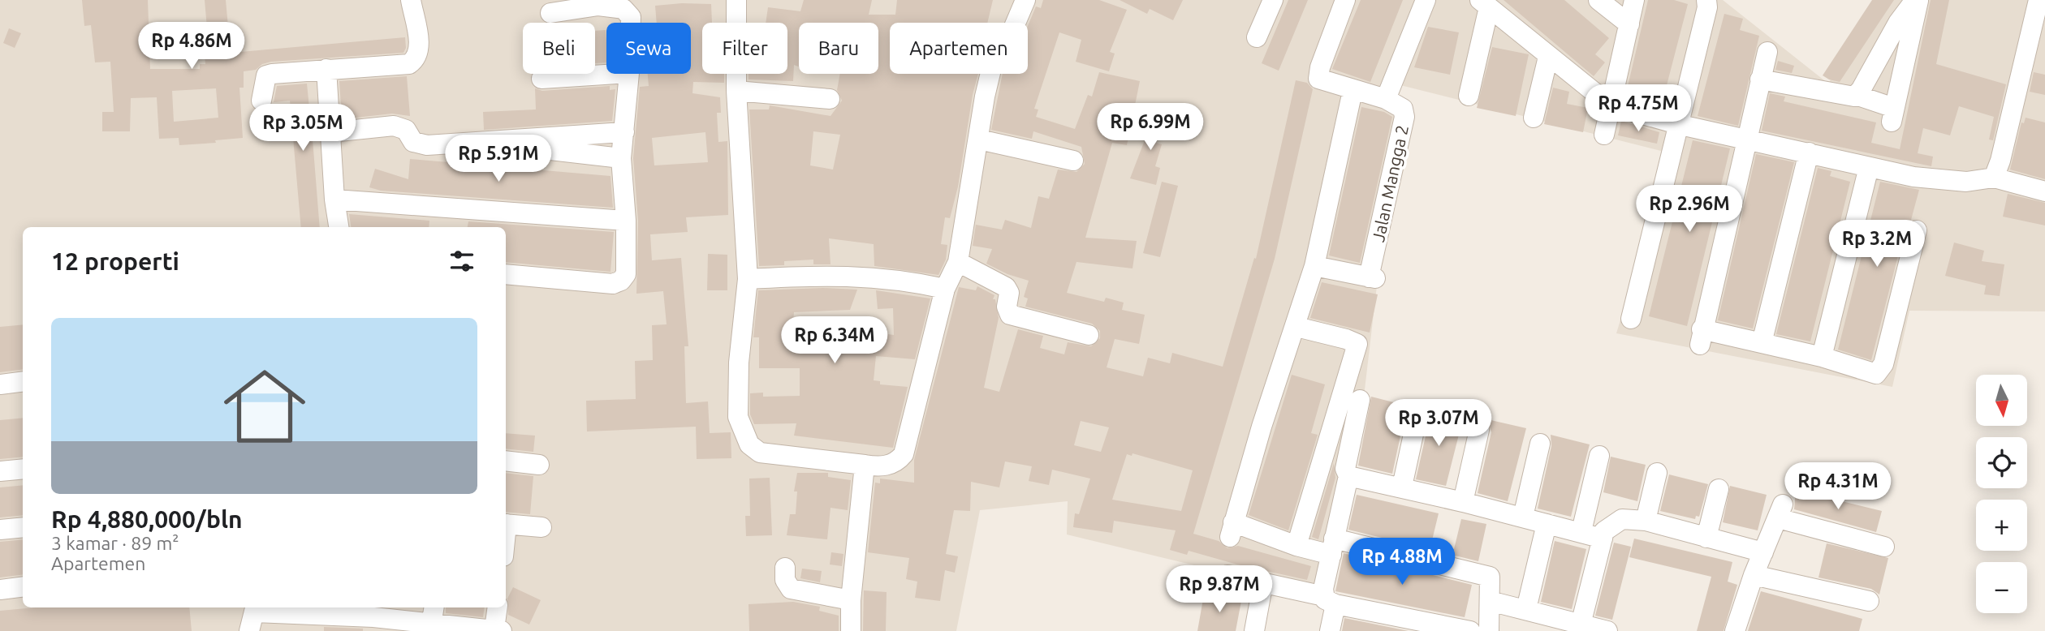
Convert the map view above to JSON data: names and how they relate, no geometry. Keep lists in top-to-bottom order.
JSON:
{
  "streets": {
    "street": ["Jalan Mangga 2"]
  },
  "north": "bottom",
  "page": {
    "price": [
      "Rp 4.86M",
      "Rp 4.75M",
      "Rp 6.99M",
      "Rp 3.05M",
      "Rp 5.91M",
      "Rp 2.96M",
      "Rp 3.2M",
      "Rp 6.34M",
      "Rp 3.07M",
      "Rp 4.31M",
      "Rp 4.88M",
      "Rp 9.87M"
    ],
    "chip": [
      "Beli",
      "Sewa",
      "Filter",
      "Baru",
      "Apartemen"
    ],
    "heading": "12 properti",
    "list": [
      {
        "name": "Rp 4,880,000/bln",
        "note": "3 kamar · 89 m² · Apartemen"
      }
    ],
    "map_buttons": ["+", "−"]
  }
}
